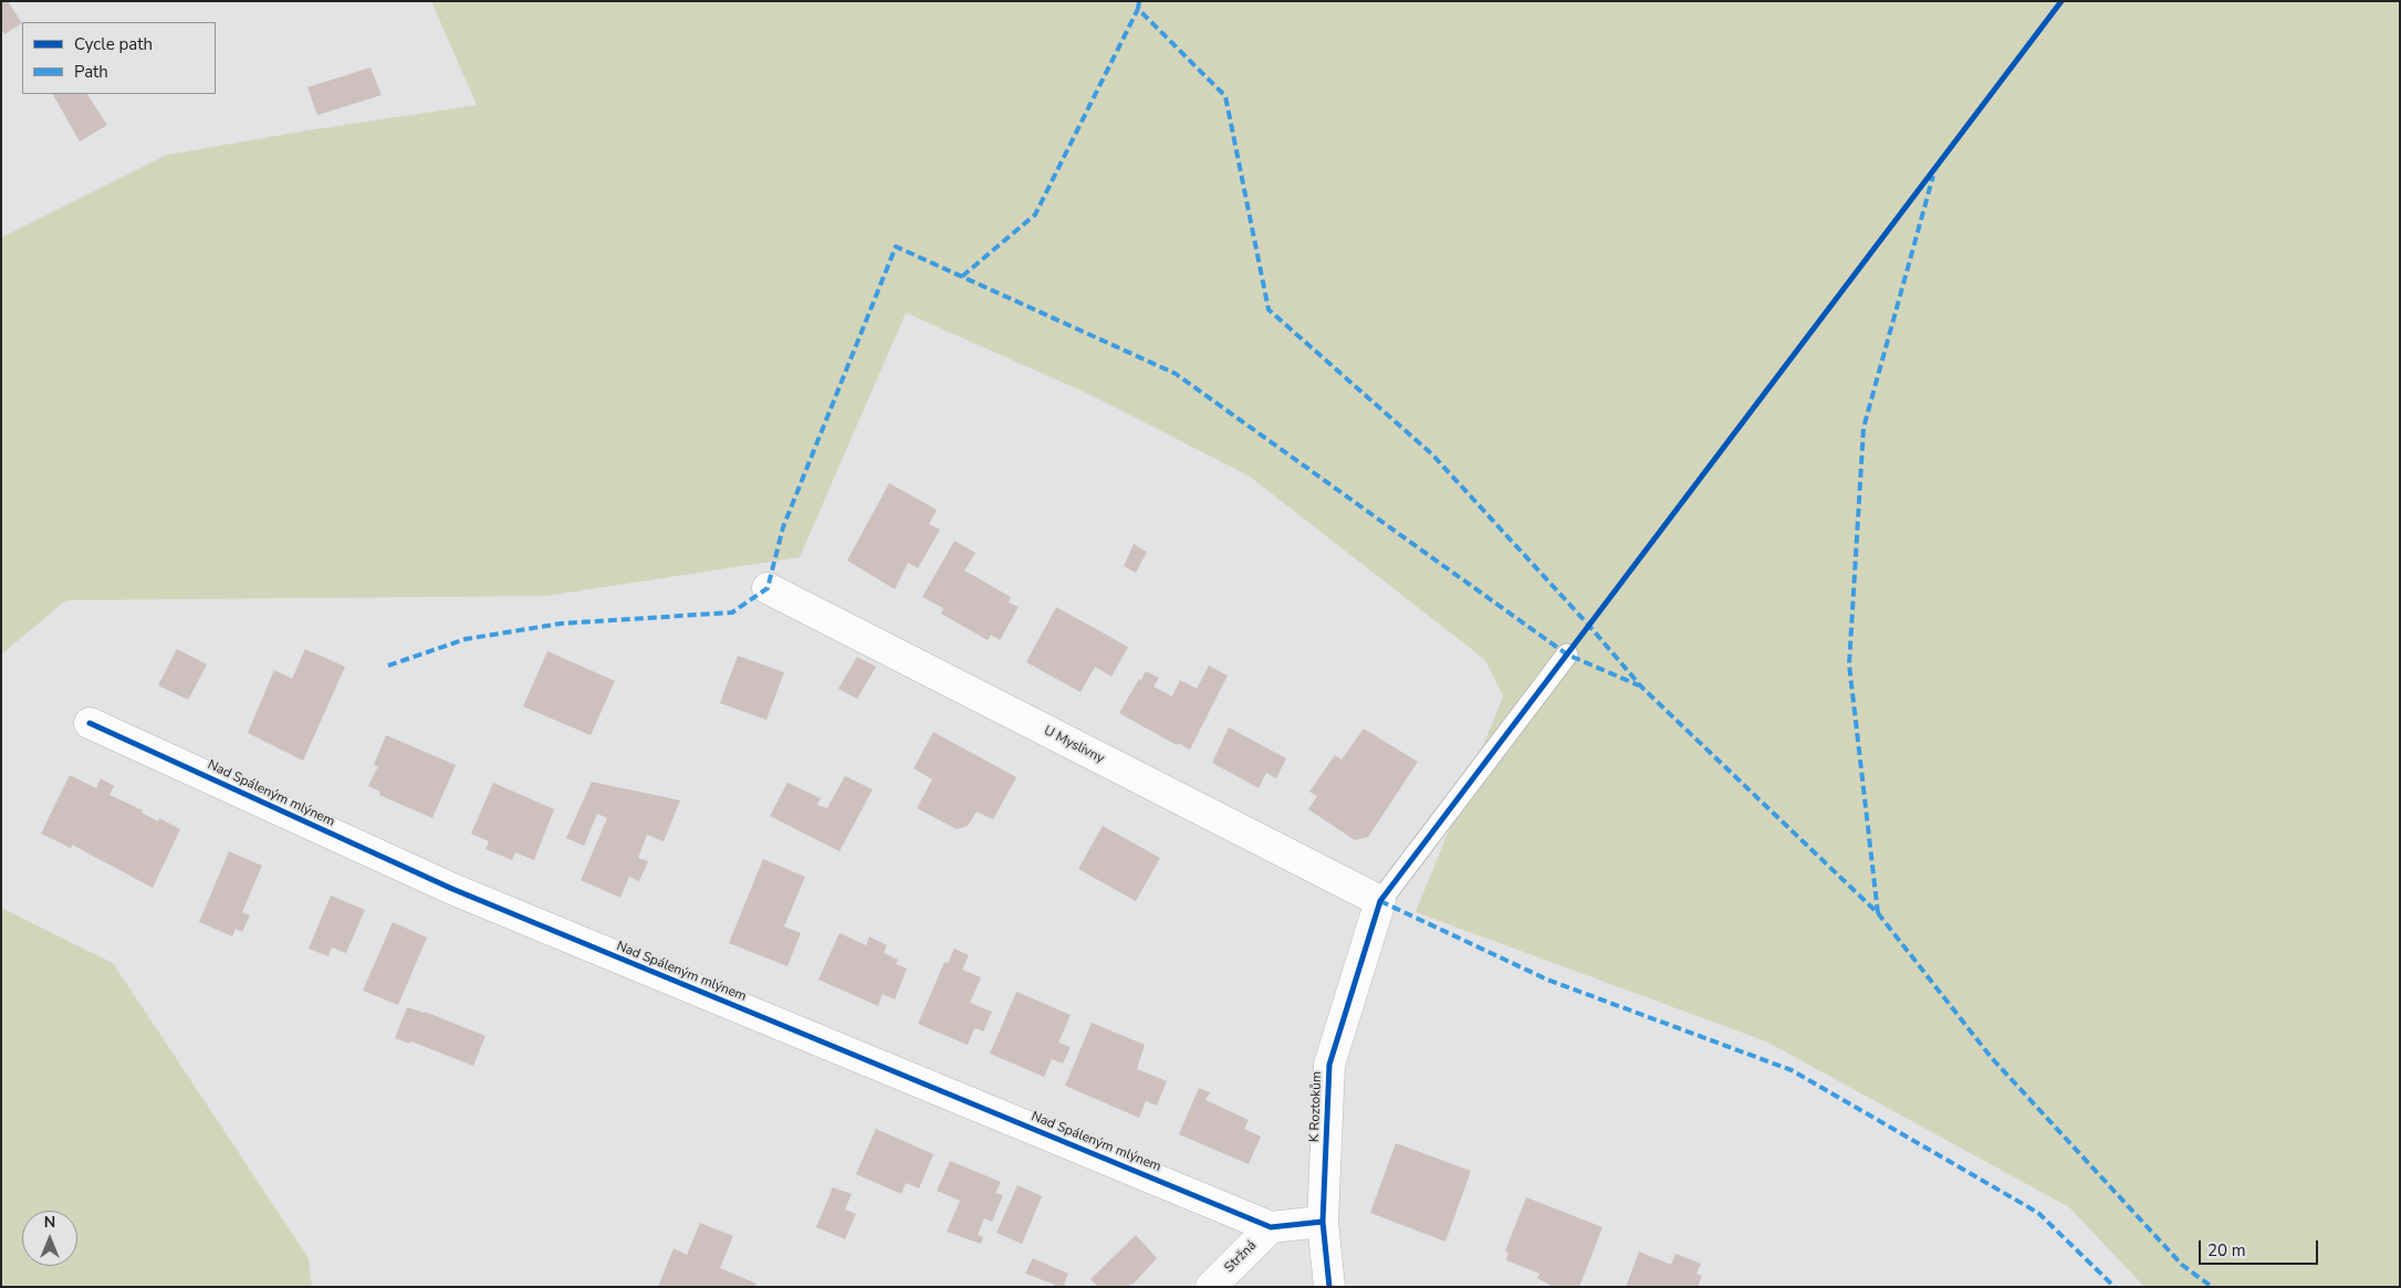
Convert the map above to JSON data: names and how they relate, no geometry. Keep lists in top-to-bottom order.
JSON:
{
  "streets": {
    "street": [
      "U Myslivny",
      "Nad Spáleným mlýnem",
      "K Roztokům",
      "Stržná"
    ]
  },
  "crossings": [
    ["U Myslivny", "K Roztokům"],
    ["Nad Spáleným mlýnem", "Stržná"]
  ],
  "legend": ["Cycle path", "Path"],
  "scale_bar": "20 m",
  "north": "top"
}
